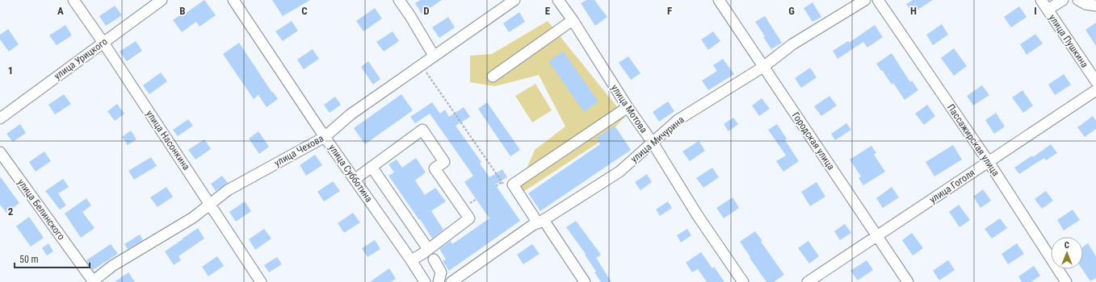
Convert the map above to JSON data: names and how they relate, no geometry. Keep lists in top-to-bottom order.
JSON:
{
  "streets": {
    "street": [
      "улица Пушкина",
      "улица Урицкого",
      "улица Мотова",
      "улица Мичурина",
      "улица Насонкина",
      "Пассажирская улица",
      "Городская улица",
      "улица Чехова",
      "улица Субботина",
      "улица Гоголя",
      "улица Белинского"
    ]
  },
  "crossings": [
    ["улица Урицкого", "улица Насонкина"],
    ["улица Мотова", "улица Мичурина"],
    ["улица Мичурина", "Городская улица"],
    ["улица Насонкина", "улица Чехова"],
    ["Пассажирская улица", "улица Гоголя"],
    ["Городская улица", "улица Гоголя"],
    ["улица Чехова", "улица Субботина"],
    ["улица Чехова", "улица Белинского"]
  ],
  "scale_bar": "50 m",
  "north": "top",
  "grid": {
    "columns": [
      "A",
      "B",
      "C",
      "D",
      "E",
      "F",
      "G",
      "H",
      "I"
    ],
    "rows": ["1", "2"]
  }
}
